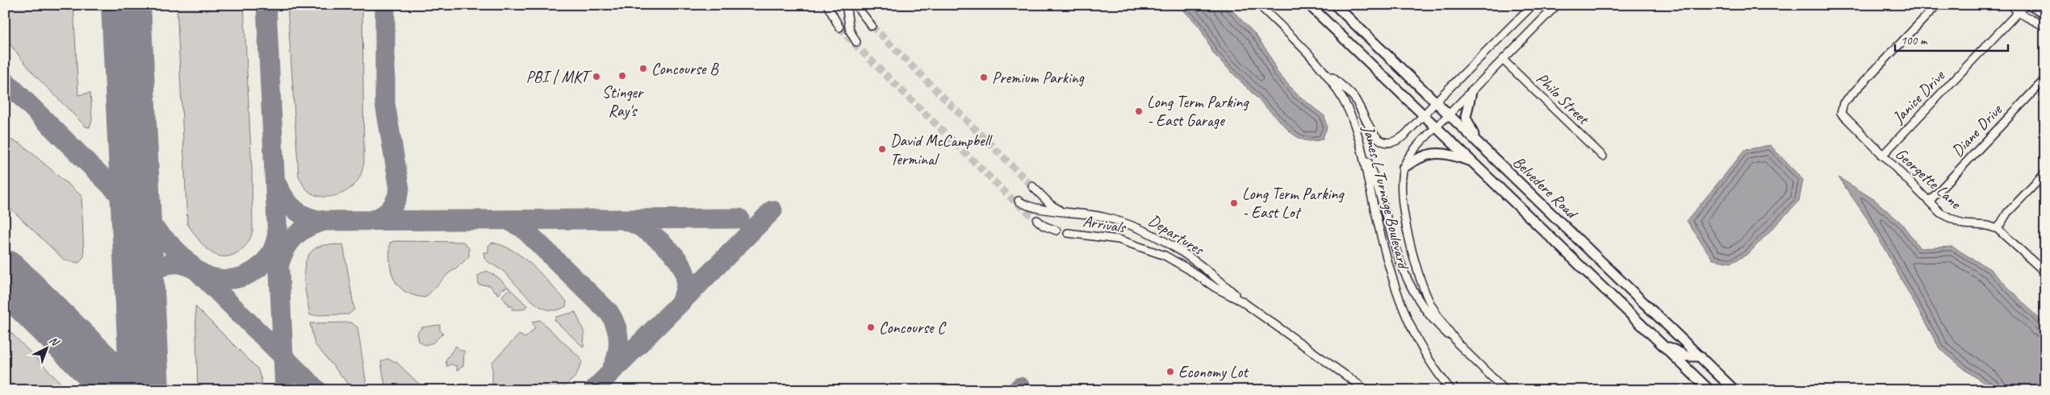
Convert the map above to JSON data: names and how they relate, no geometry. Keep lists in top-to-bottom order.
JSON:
{
  "streets": {
    "main road": ["Belvedere Road"],
    "street": [
      "Janice Drive",
      "Philo Street",
      "Diane Drive",
      "Georgette Lane",
      "James L Turnage Boulevard",
      "Arrivals",
      "Departures"
    ]
  },
  "crossings": [
    ["Janice Drive", "Georgette Lane"],
    ["Diane Drive", "Georgette Lane"],
    ["Arrivals", "Departures"]
  ],
  "places": [
    "Concourse B",
    "Stinger Ray's",
    "PBI | MKT",
    "Premium Parking",
    "Long Term Parking - East Garage",
    "David McCampbell Terminal",
    "Long Term Parking - East Lot",
    "Concourse C",
    "Economy Lot"
  ],
  "scale_bar": "100 m",
  "north": "top right"
}
